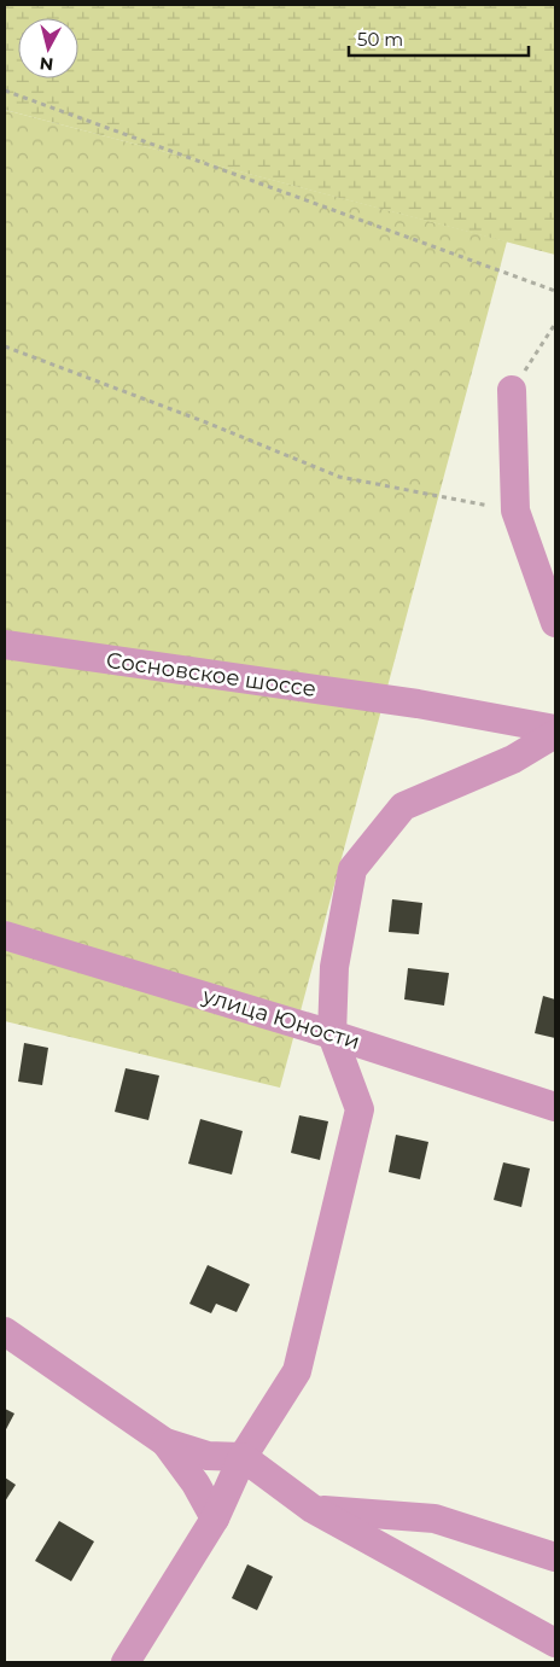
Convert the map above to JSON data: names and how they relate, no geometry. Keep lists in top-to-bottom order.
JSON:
{
  "streets": {
    "street": ["Сосновское шоссе", "улица Юности"]
  },
  "scale_bar": "50 m",
  "north": "bottom"
}
